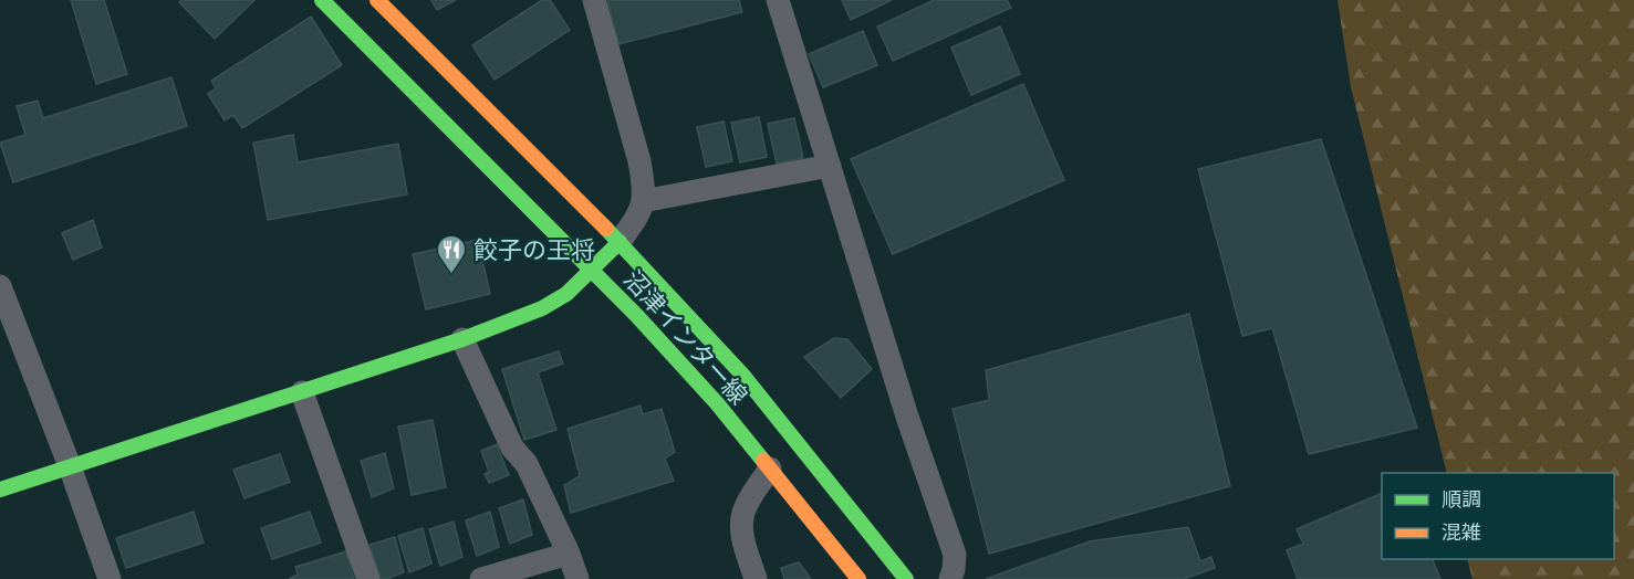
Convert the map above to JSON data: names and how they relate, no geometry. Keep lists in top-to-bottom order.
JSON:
{
  "streets": {
    "main road": ["沼津インター線"]
  },
  "places": {
    "restaurant": ["餃子の王将"]
  },
  "legend": ["順調", "混雑"]
}
